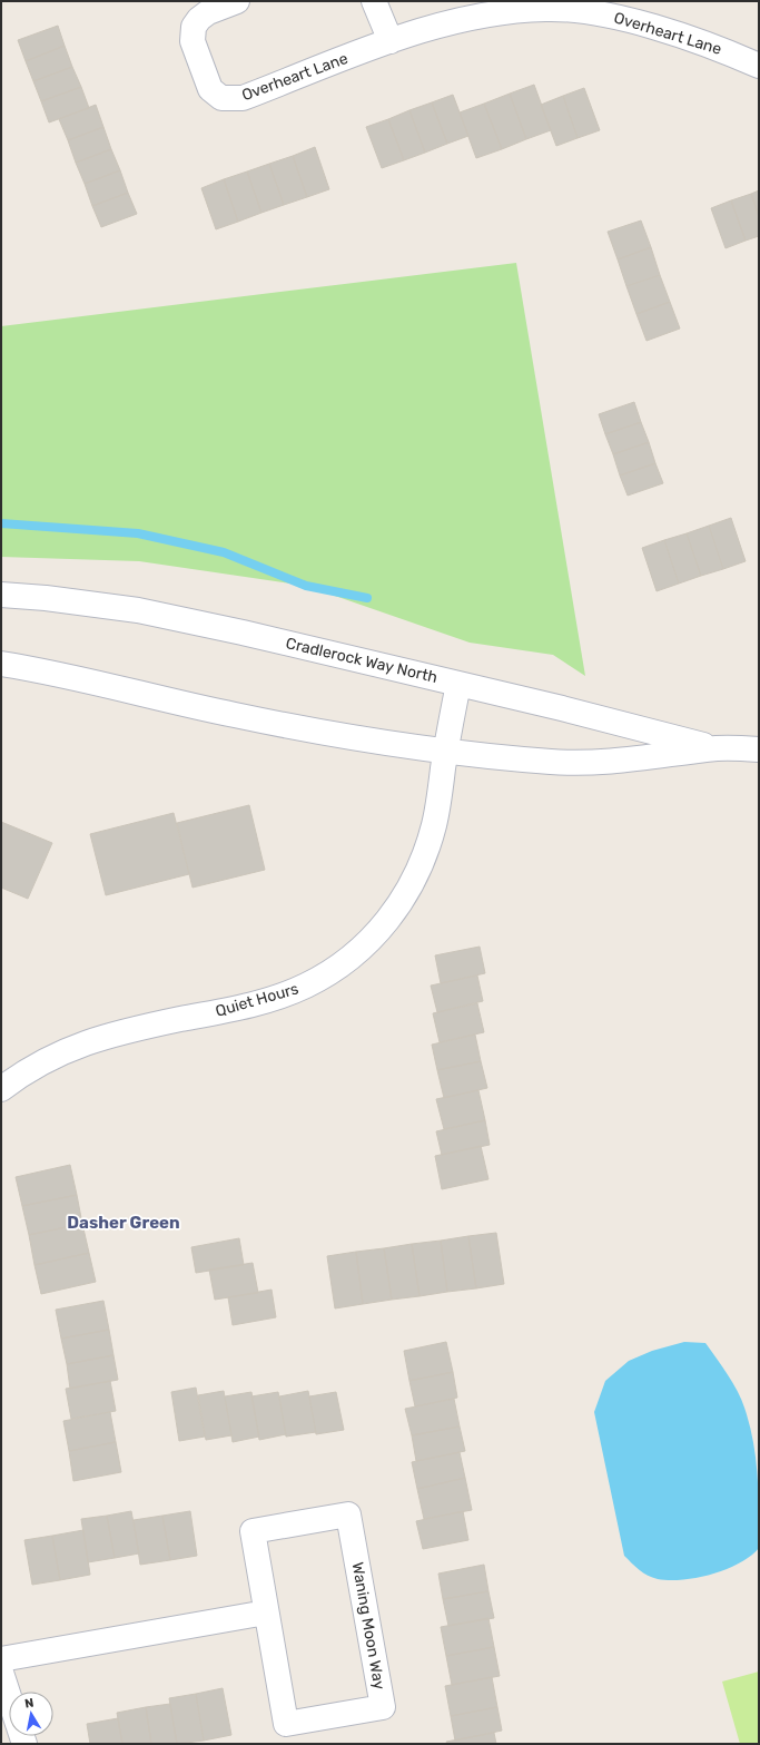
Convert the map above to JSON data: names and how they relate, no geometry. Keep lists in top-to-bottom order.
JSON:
{
  "streets": {
    "street": [
      "Overheart Lane",
      "Cradlerock Way North",
      "Quiet Hours",
      "Waning Moon Way"
    ]
  },
  "crossings": [
    ["Cradlerock Way North", "Quiet Hours"]
  ],
  "districts": ["Dasher Green"],
  "north": "top"
}
